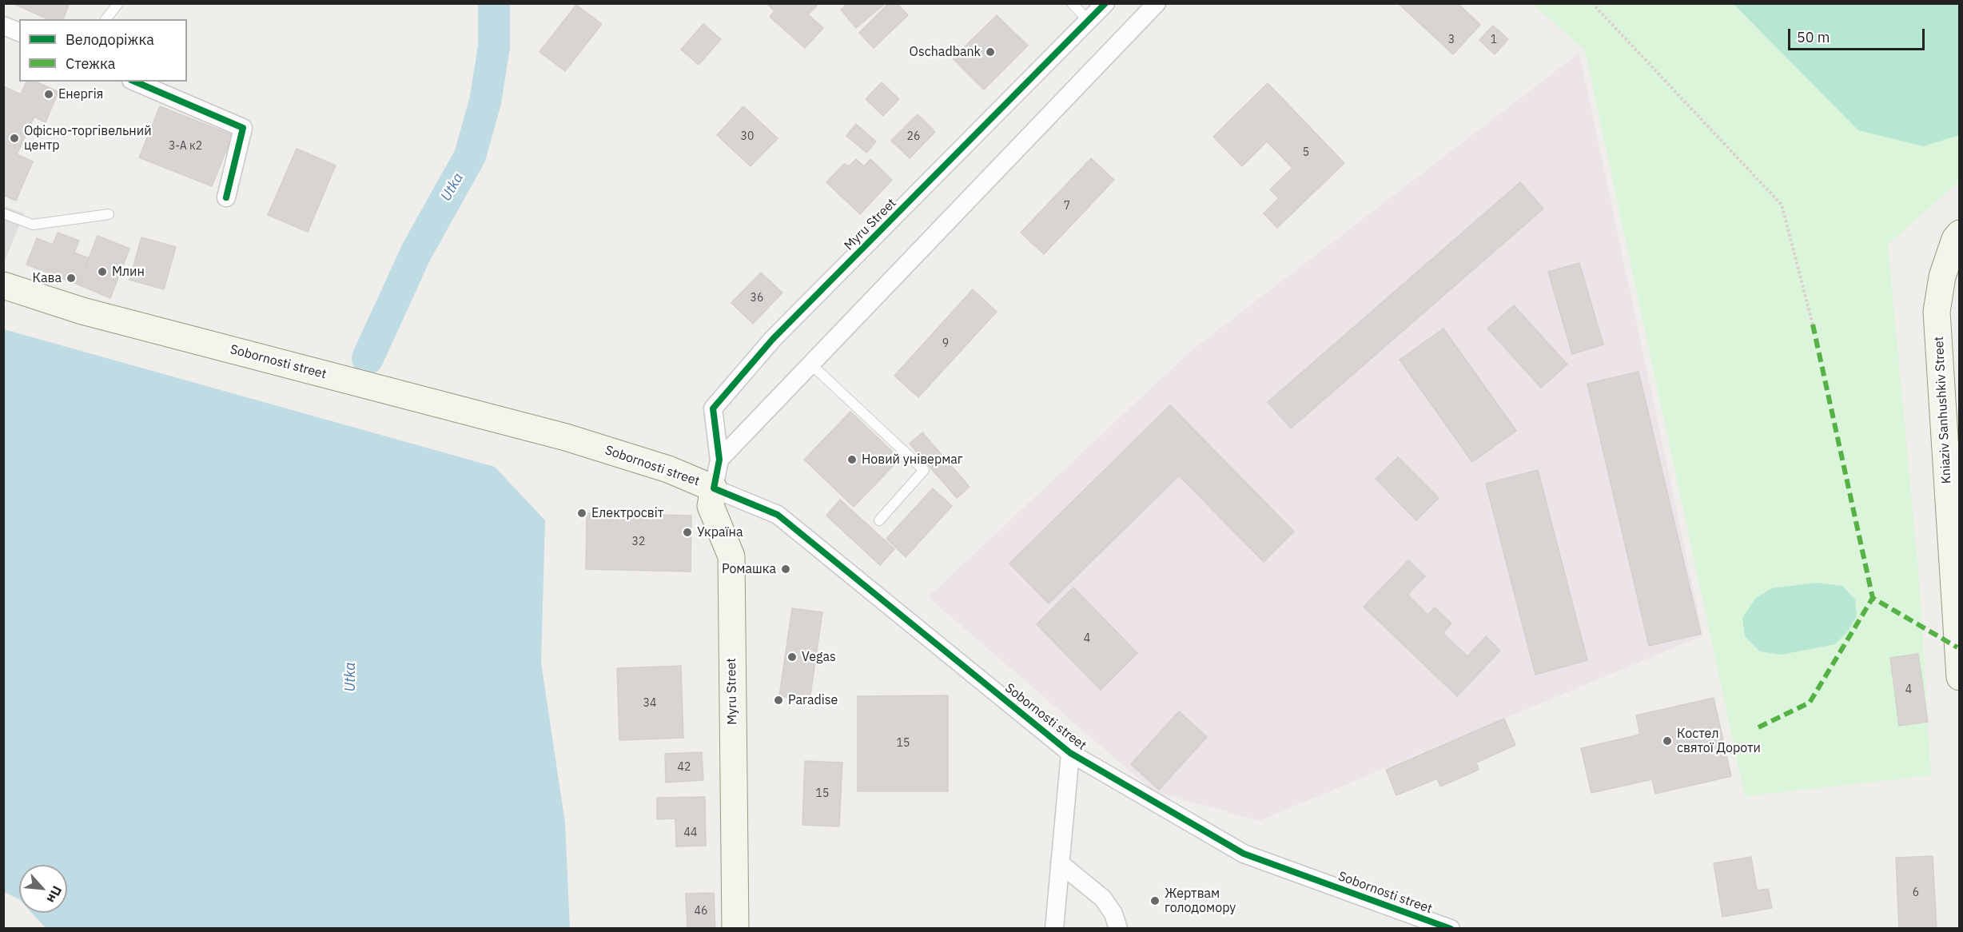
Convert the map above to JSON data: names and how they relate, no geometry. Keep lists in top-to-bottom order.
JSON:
{
  "streets": {
    "main road": ["Myru Street", "Sobornosti street", "Kniaziv Sanhushkiv Street"]
  },
  "crossings": [
    ["Myru Street", "Sobornosti street"]
  ],
  "water": ["Utka"],
  "places": [
    "Oschadbank",
    "Енергія",
    "Офісно-торгівельний центр",
    "Млин",
    "Кава",
    "Новий універмаг",
    "Електросвіт",
    "Україна",
    "Ромашка",
    "Vegas",
    "Paradise",
    "Костел святої Дороти",
    "Жертвам голодомору"
  ],
  "house_numbers": [
    "3",
    "1",
    "30",
    "26",
    "3-А к2",
    "5",
    "7",
    "36",
    "9",
    "32",
    "4",
    "4",
    "34",
    "15",
    "42",
    "15",
    "44",
    "6",
    "46"
  ],
  "legend": ["Велодоріжка", "Стежка"],
  "scale_bar": "50 m",
  "north": "bottom right"
}
